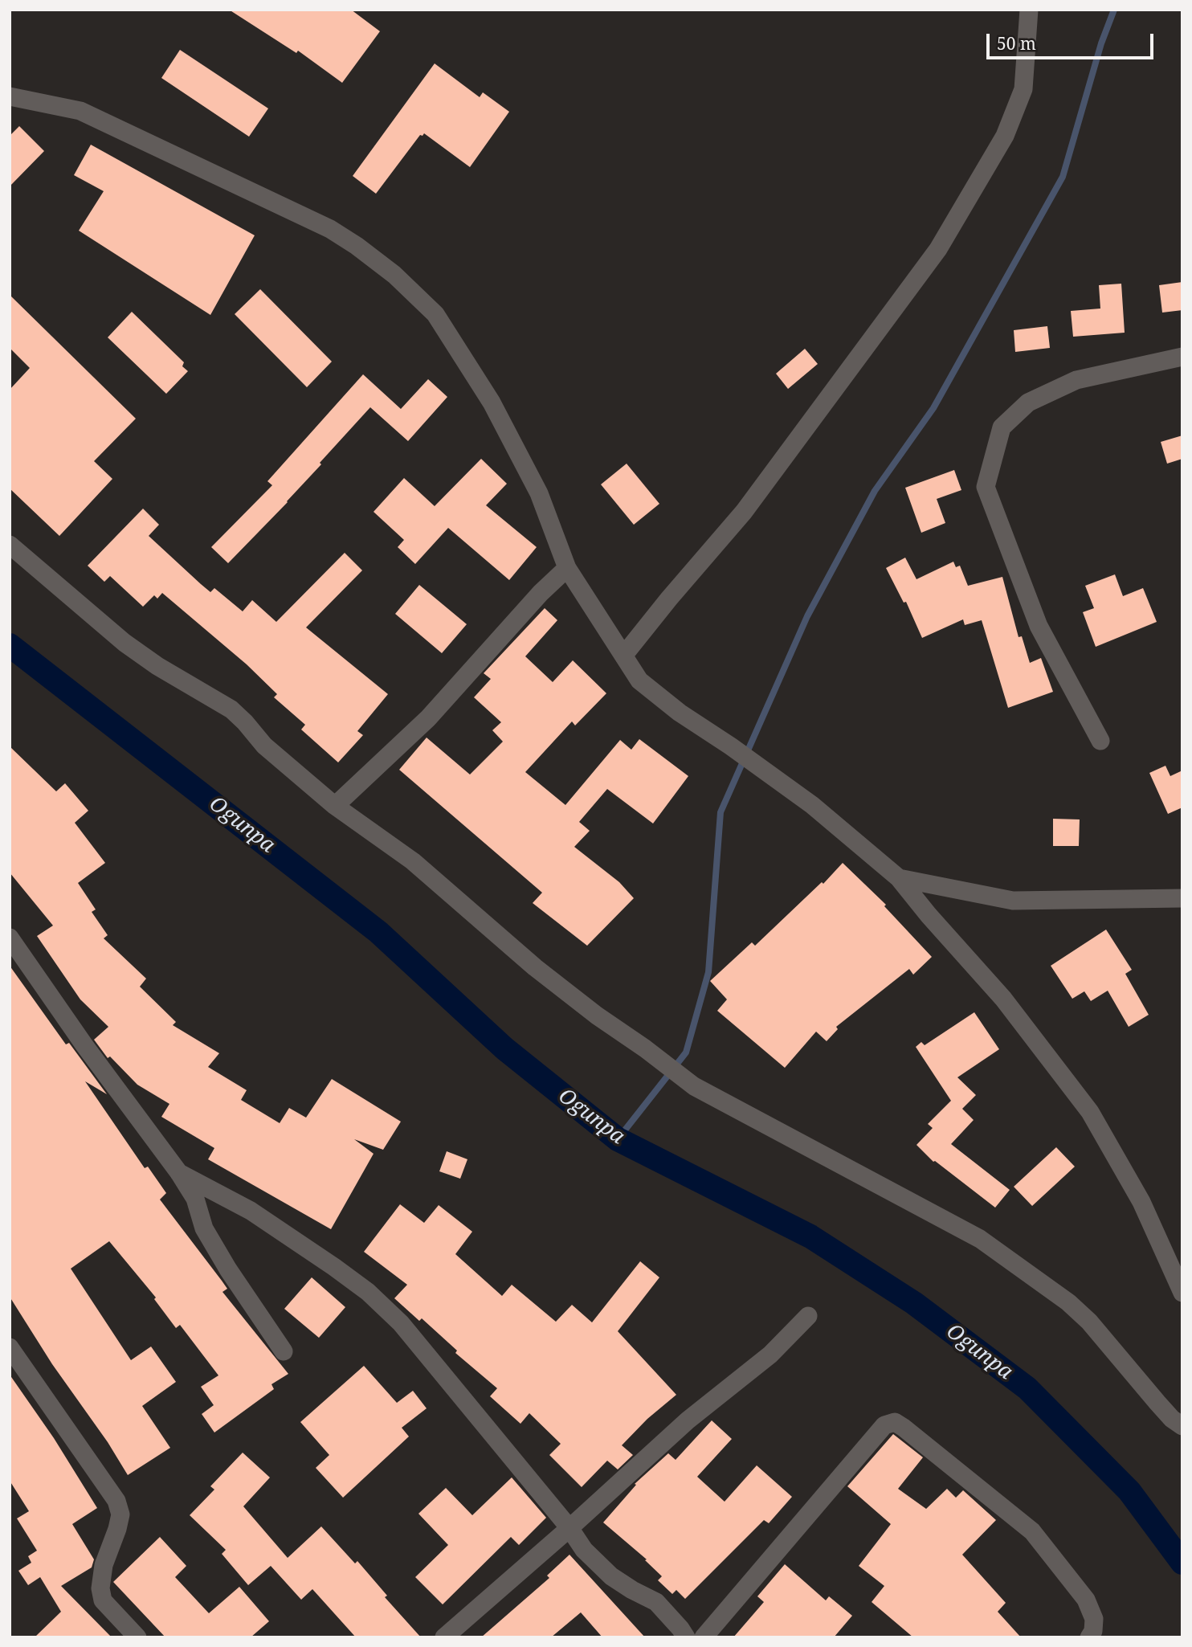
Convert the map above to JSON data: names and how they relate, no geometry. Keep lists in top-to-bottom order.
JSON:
{
  "water": ["Ogunpa"],
  "scale_bar": "50 m"
}
